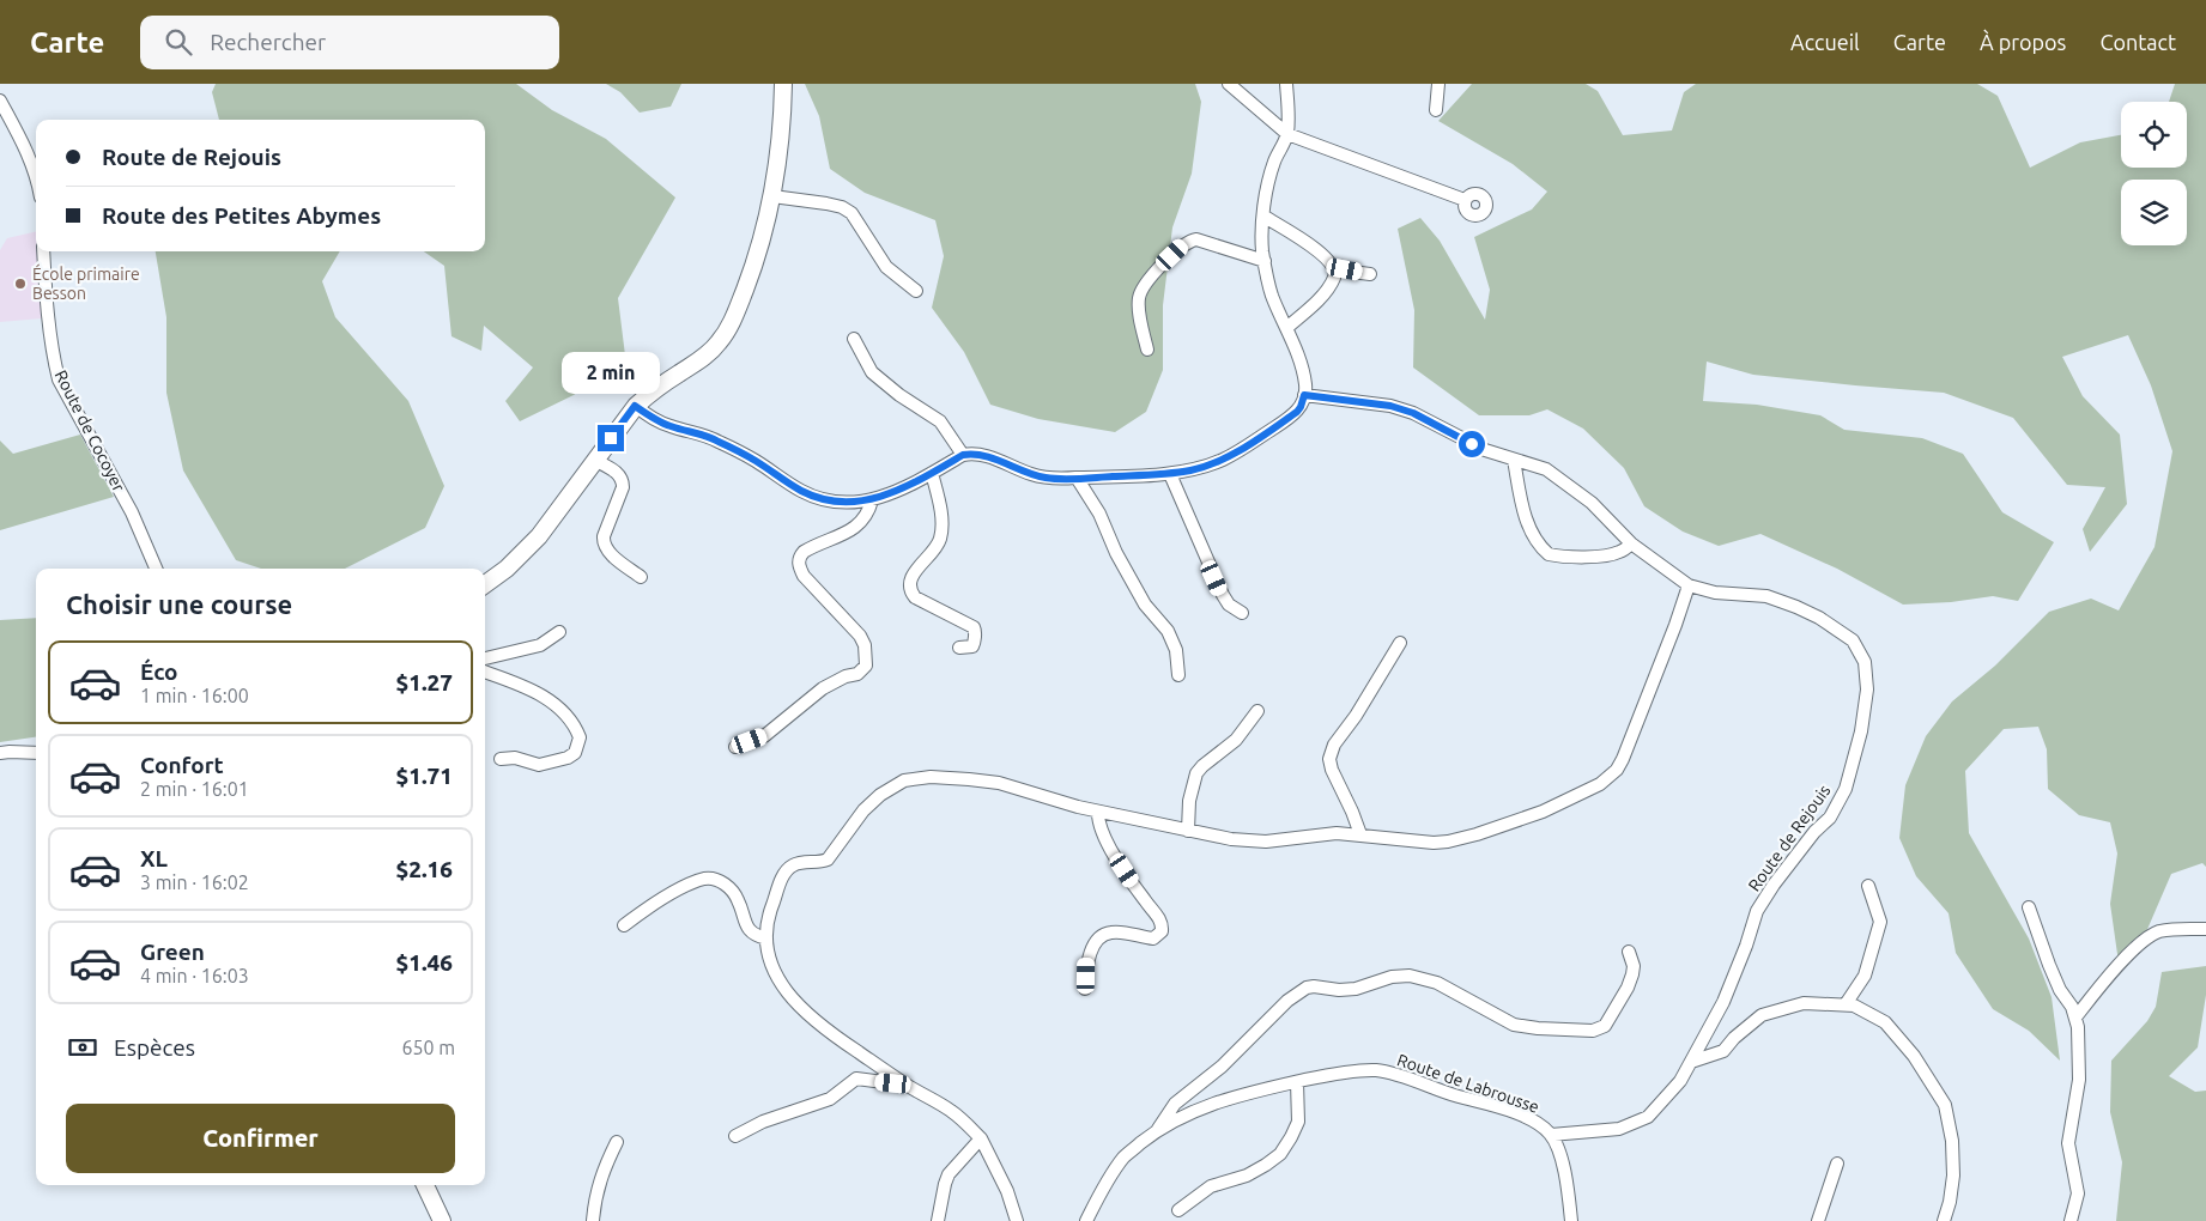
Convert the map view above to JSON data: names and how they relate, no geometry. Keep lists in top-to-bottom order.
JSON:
{
  "streets": {
    "street": ["Route de Cocoyer", "Route de Rejouis", "Route de Labrousse"]
  },
  "crossings": [
    ["Route de Rejouis", "Route de Labrousse"]
  ],
  "places": ["École primaire Besson"],
  "page": {
    "header": "Carte",
    "search": "Rechercher",
    "nav": [
      "Accueil",
      "Carte",
      "À propos",
      "Contact"
    ],
    "banner": ["Route de Rejouis", "Route des Petites Abymes"],
    "bubble": "2 min",
    "heading": "Choisir une course",
    "list": [
      {
        "name": "Éco",
        "note": "1 min · 16:00",
        "value": "$1.27"
      },
      {
        "name": "Confort",
        "note": "2 min · 16:01",
        "value": "$1.71"
      },
      {
        "name": "XL",
        "note": "3 min · 16:02",
        "value": "$2.16"
      },
      {
        "name": "Green",
        "note": "4 min · 16:03",
        "value": "$1.46"
      }
    ],
    "pay": ["Espèces", "650 m"],
    "buttons": "Confirmer"
  }
}
